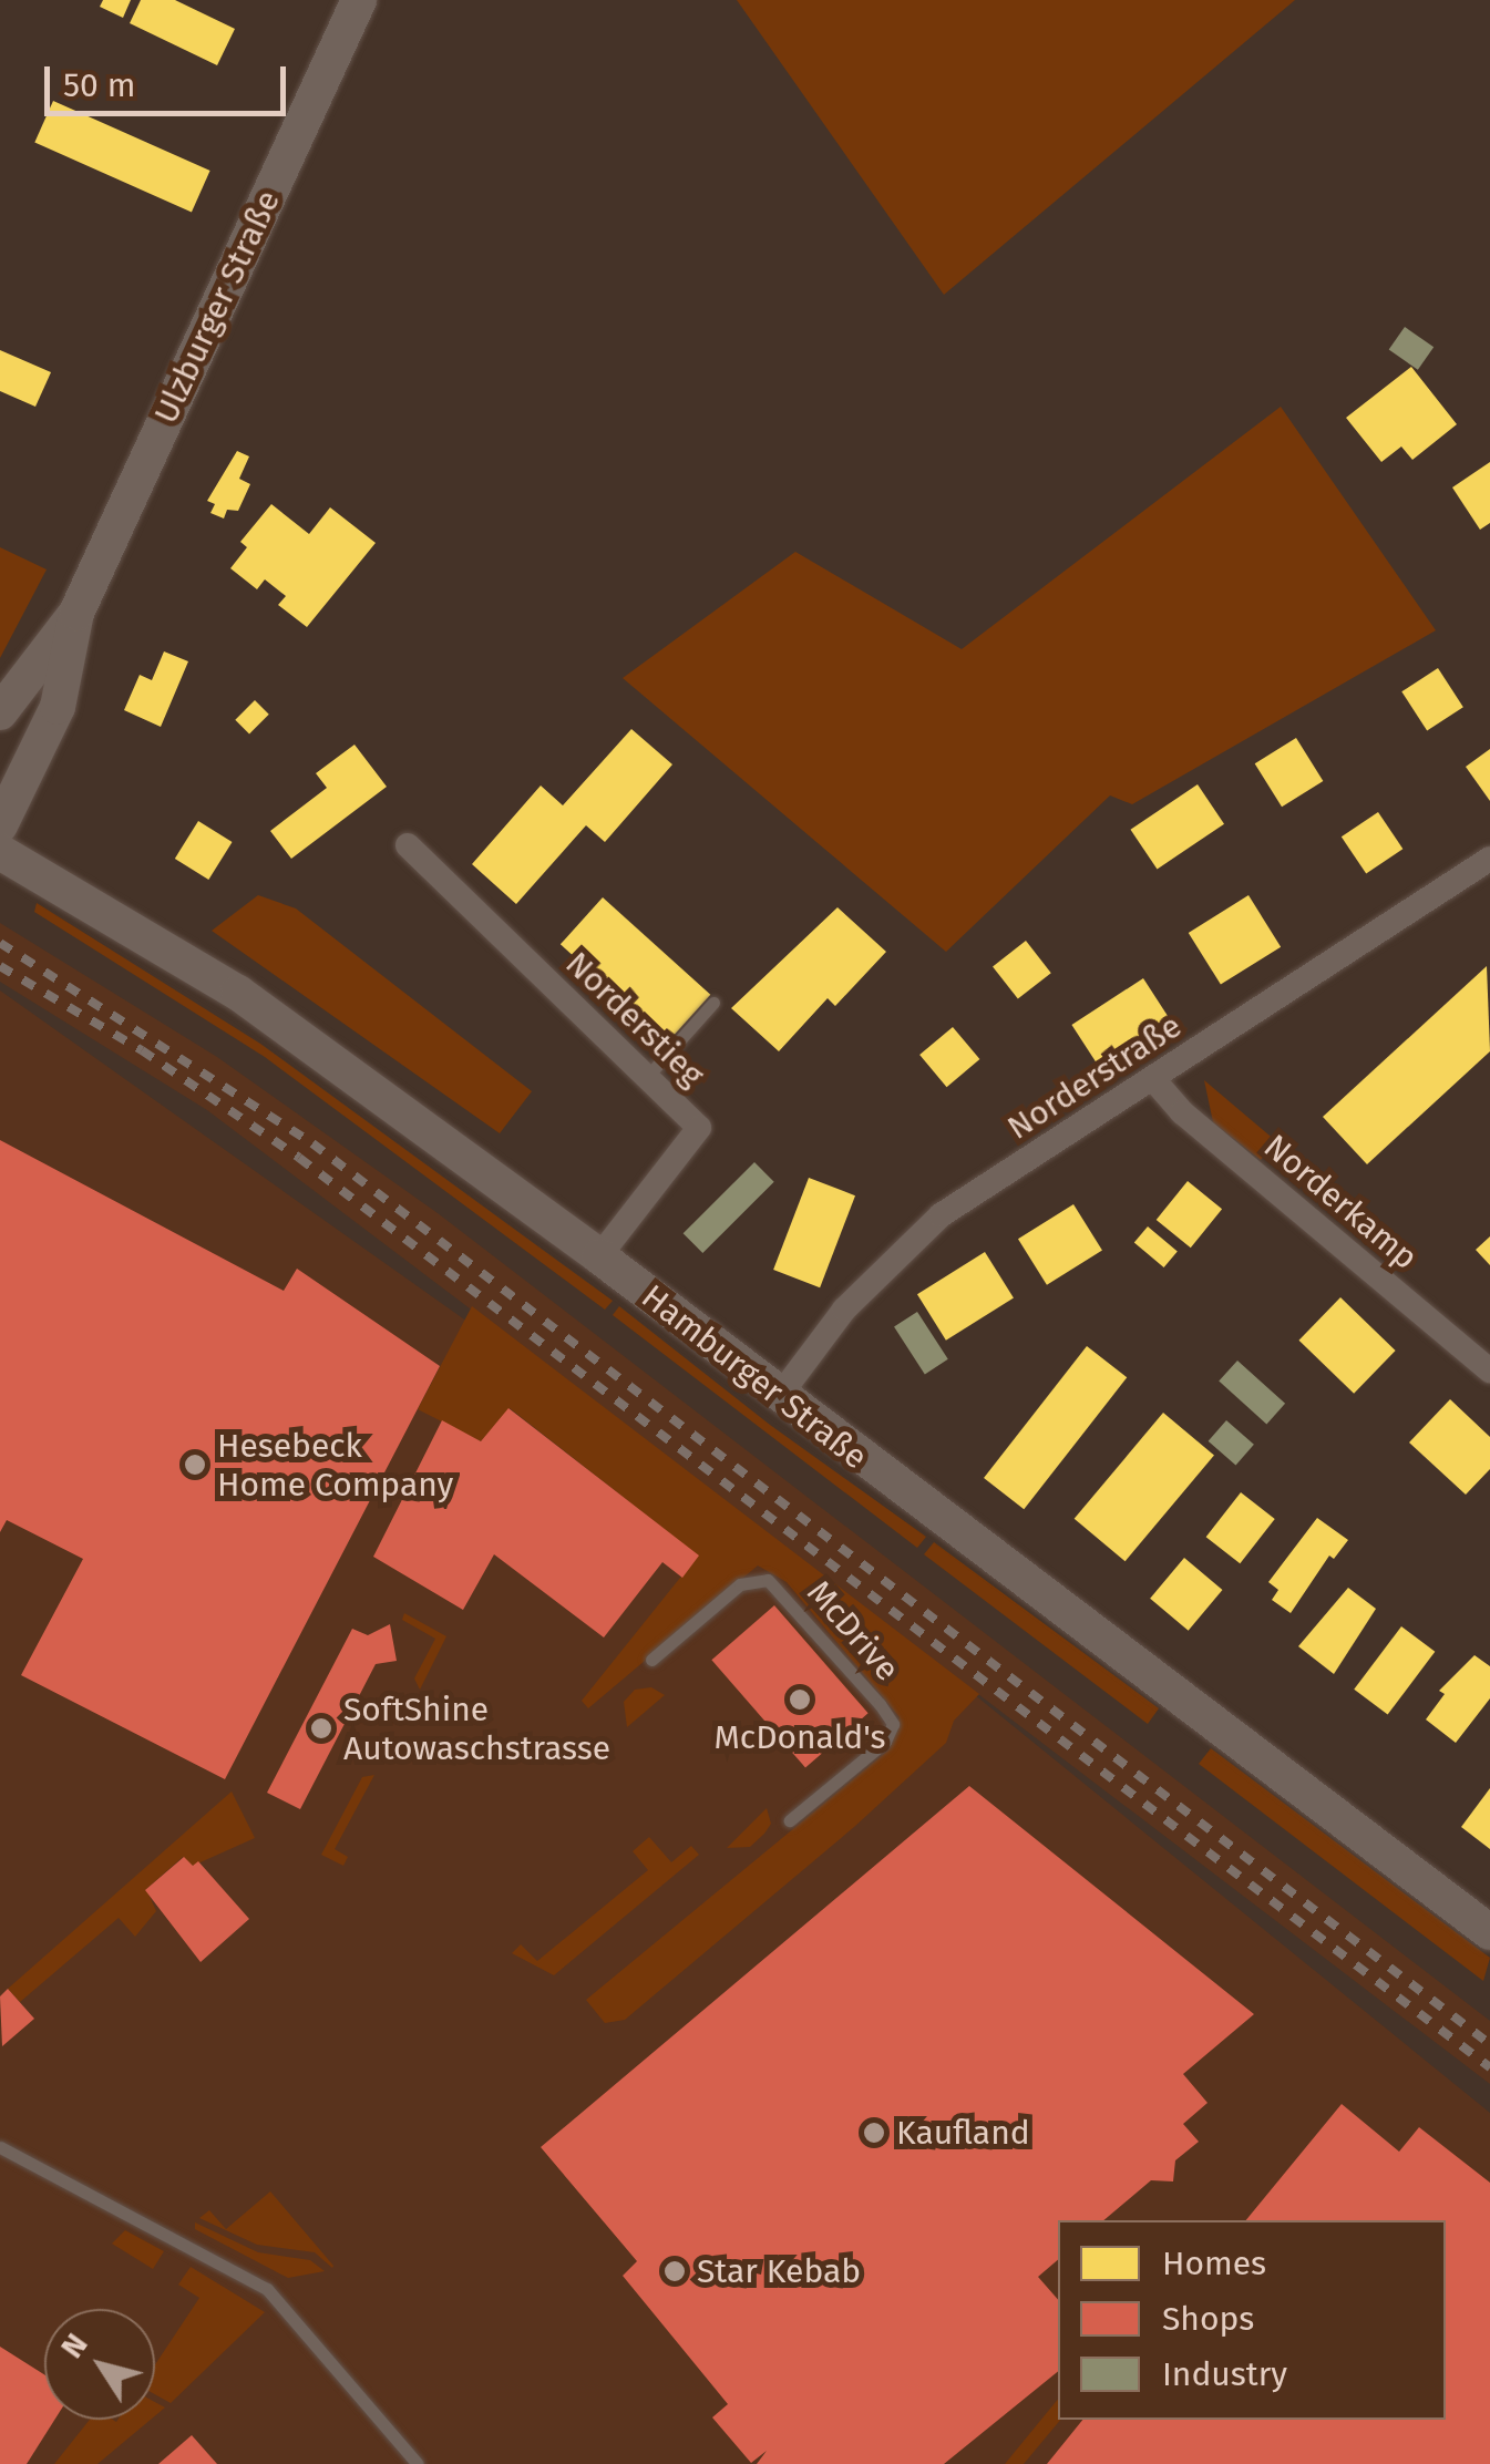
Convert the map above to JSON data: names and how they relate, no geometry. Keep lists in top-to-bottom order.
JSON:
{
  "streets": {
    "main road": ["Ulzburger Straße", "Hamburger Straße"],
    "street": ["Norderstieg", "Norderstraße", "Norderkamp"],
    "lane": ["McDrive"]
  },
  "crossings": [
    ["Norderstieg", "Hamburger Straße"],
    ["Norderstraße", "Norderkamp"],
    ["Norderstraße", "Hamburger Straße"]
  ],
  "places": [
    "Hesebeck Home Company",
    "McDonald's",
    "SoftShine Autowaschstrasse",
    "Kaufland",
    "Star Kebab"
  ],
  "legend": ["Homes", "Shops", "Industry"],
  "scale_bar": "50 m",
  "north": "top left"
}
